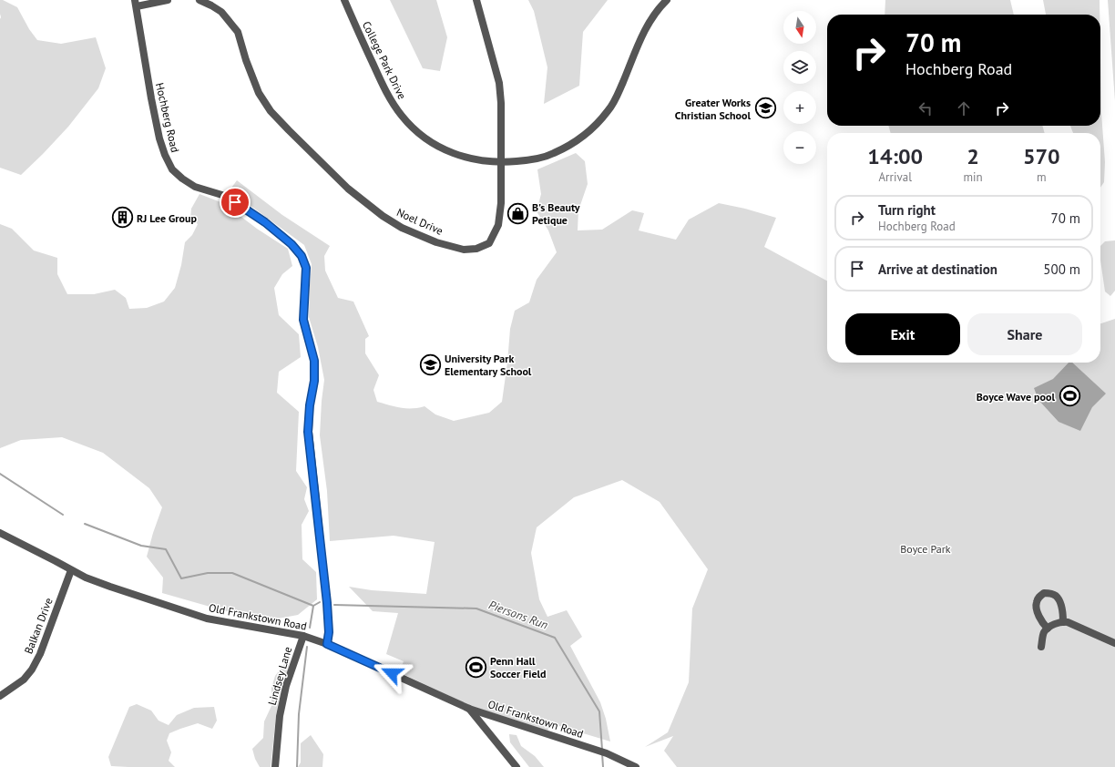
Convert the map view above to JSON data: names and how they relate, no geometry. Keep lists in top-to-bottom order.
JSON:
{
  "streets": {
    "street": [
      "College Park Drive",
      "Hochberg Road",
      "Noel Drive",
      "Old Frankstown Road",
      "Balkan Drive",
      "Lindsey Lane"
    ]
  },
  "crossings": [
    ["College Park Drive", "Noel Drive"],
    ["Hochberg Road", "Old Frankstown Road"],
    ["Old Frankstown Road", "Balkan Drive"],
    ["Old Frankstown Road", "Lindsey Lane"]
  ],
  "water": ["Piersons Run"],
  "parks": ["Boyce Park"],
  "places": {
    "school or university": ["Greater Works Christian School", "University Park Elementary School"],
    "shop": ["B's Beauty Petique"],
    "building": ["RJ Lee Group"],
    "sports": ["Boyce Wave pool", "Penn Hall Soccer Field"]
  },
  "north": "bottom",
  "page": {
    "map_buttons": ["+", "−"],
    "turn": ["70 m", "Hochberg Road"],
    "eta": [
      "14:00",
      "Arrival",
      "2",
      "min",
      "570",
      "m"
    ],
    "list": [
      {
        "name": "Turn right",
        "note": "Hochberg Road",
        "value": "70 m"
      },
      {
        "name": "Arrive at destination",
        "value": "500 m"
      }
    ],
    "buttons": ["Exit", "Share"]
  }
}
